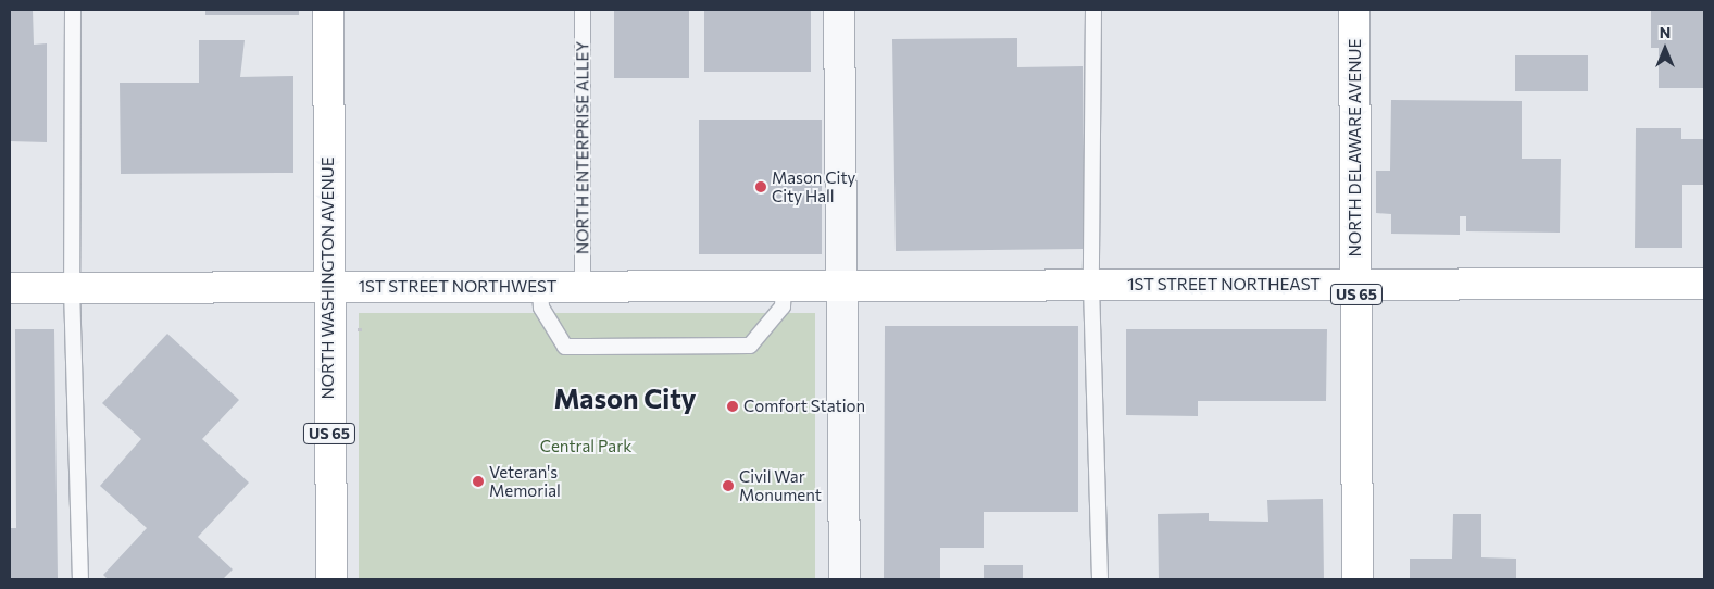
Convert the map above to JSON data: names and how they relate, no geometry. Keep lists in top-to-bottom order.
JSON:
{
  "streets": {
    "main road": [
      "NORTH DELAWARE AVENUE",
      "NORTH WASHINGTON AVENUE",
      "1ST STREET NORTHEAST",
      "1ST STREET NORTHWEST",
      "US 65"
    ],
    "lane": ["NORTH ENTERPRISE ALLEY"]
  },
  "crossings": [
    ["NORTH ENTERPRISE ALLEY", "1ST STREET NORTHWEST"],
    ["NORTH DELAWARE AVENUE", "1ST STREET NORTHEAST"],
    ["NORTH WASHINGTON AVENUE", "1ST STREET NORTHWEST"],
    ["1ST STREET NORTHEAST", "1ST STREET NORTHWEST"]
  ],
  "districts": ["Mason City"],
  "parks": ["Central Park"],
  "places": [
    "Mason City City Hall",
    "Comfort Station",
    "Veteran's Memorial",
    "Civil War Monument"
  ],
  "north": "top"
}
